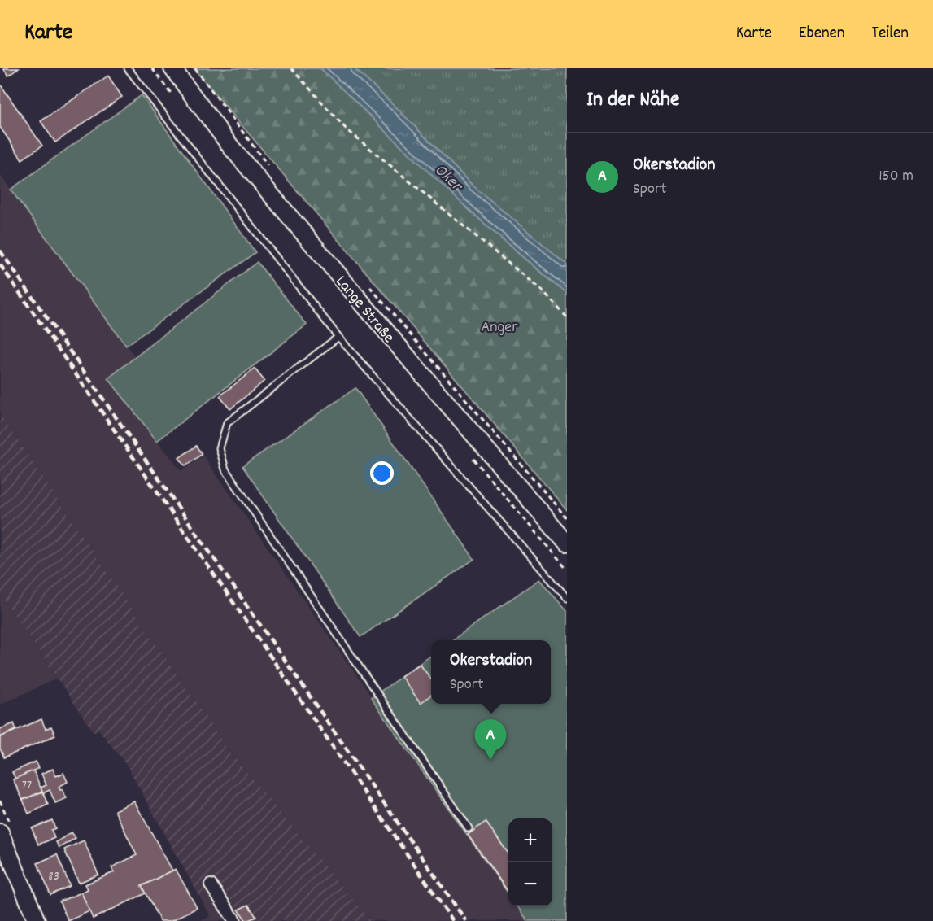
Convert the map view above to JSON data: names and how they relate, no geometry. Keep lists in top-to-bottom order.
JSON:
{
  "streets": {
    "street": ["Lange Straße"]
  },
  "water": ["Oker"],
  "parks": ["Anger"],
  "house_numbers": ["77", "83"],
  "page": {
    "header": "Karte",
    "nav": ["Karte", "Ebenen", "Teilen"],
    "heading": "In der Nähe",
    "list": [
      {
        "mark": "A",
        "name": "Okerstadion",
        "note": "Sport",
        "value": "150 m"
      }
    ],
    "popup": ["Okerstadion", "Sport"],
    "pins": "A",
    "map_buttons": ["+", "−"]
  }
}
